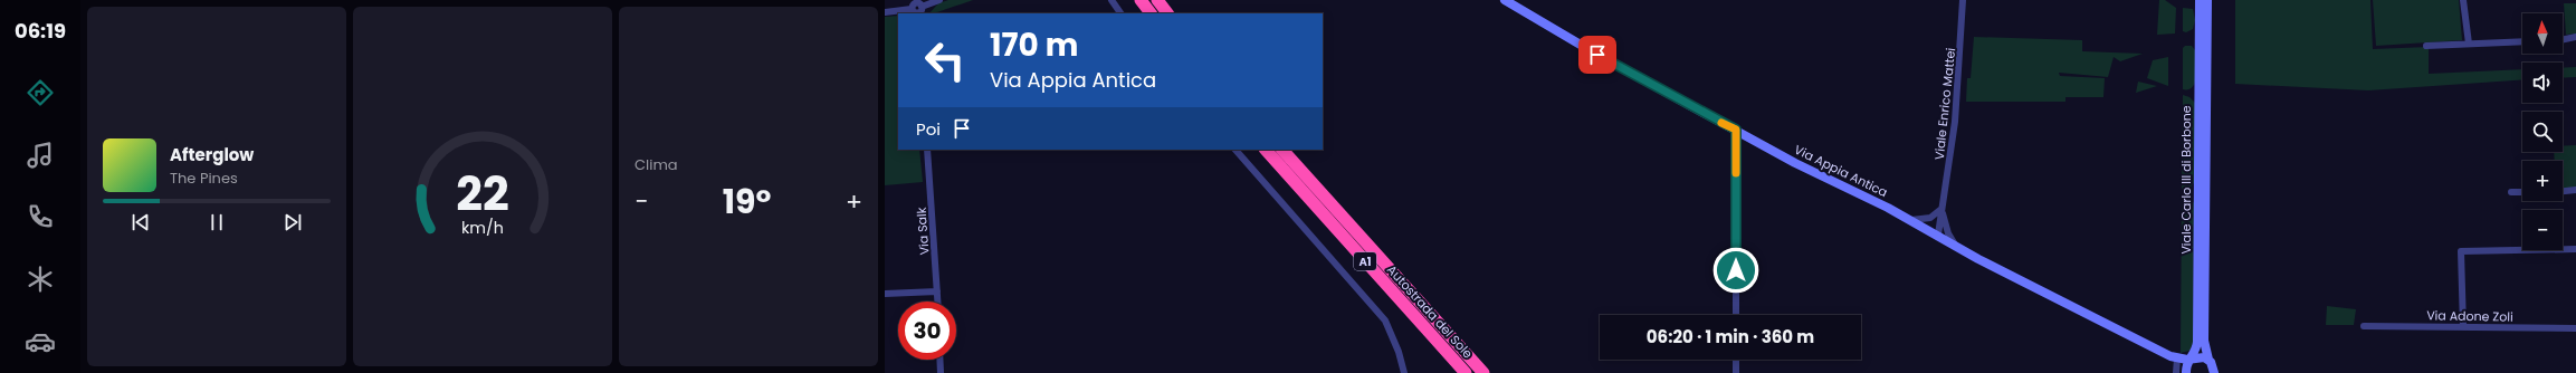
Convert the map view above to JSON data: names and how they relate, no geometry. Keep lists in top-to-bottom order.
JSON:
{
  "streets": {
    "highway": ["A1", "Autostrada del Sole"],
    "street": [
      "Viale Enrico Mattei",
      "Via Appia Antica",
      "Viale Carlo III di Borbone",
      "Via Salk",
      "Via Adone Zoli"
    ]
  },
  "crossings": [
    ["Viale Enrico Mattei", "Via Appia Antica"],
    ["Via Appia Antica", "Viale Carlo III di Borbone"]
  ],
  "north": "top",
  "page": {
    "tabs": "06:19",
    "tile": "Clima",
    "map_buttons": ["+", "−"],
    "turn": ["170 m", "Via Appia Antica"],
    "then": "Poi",
    "song": ["Afterglow", "The Pines"],
    "heat": ["−", "19°", "+"],
    "limit": "30",
    "trip": "06:20 · 1 min · 360 m",
    "gauge": ["22", "km/h"]
  }
}
